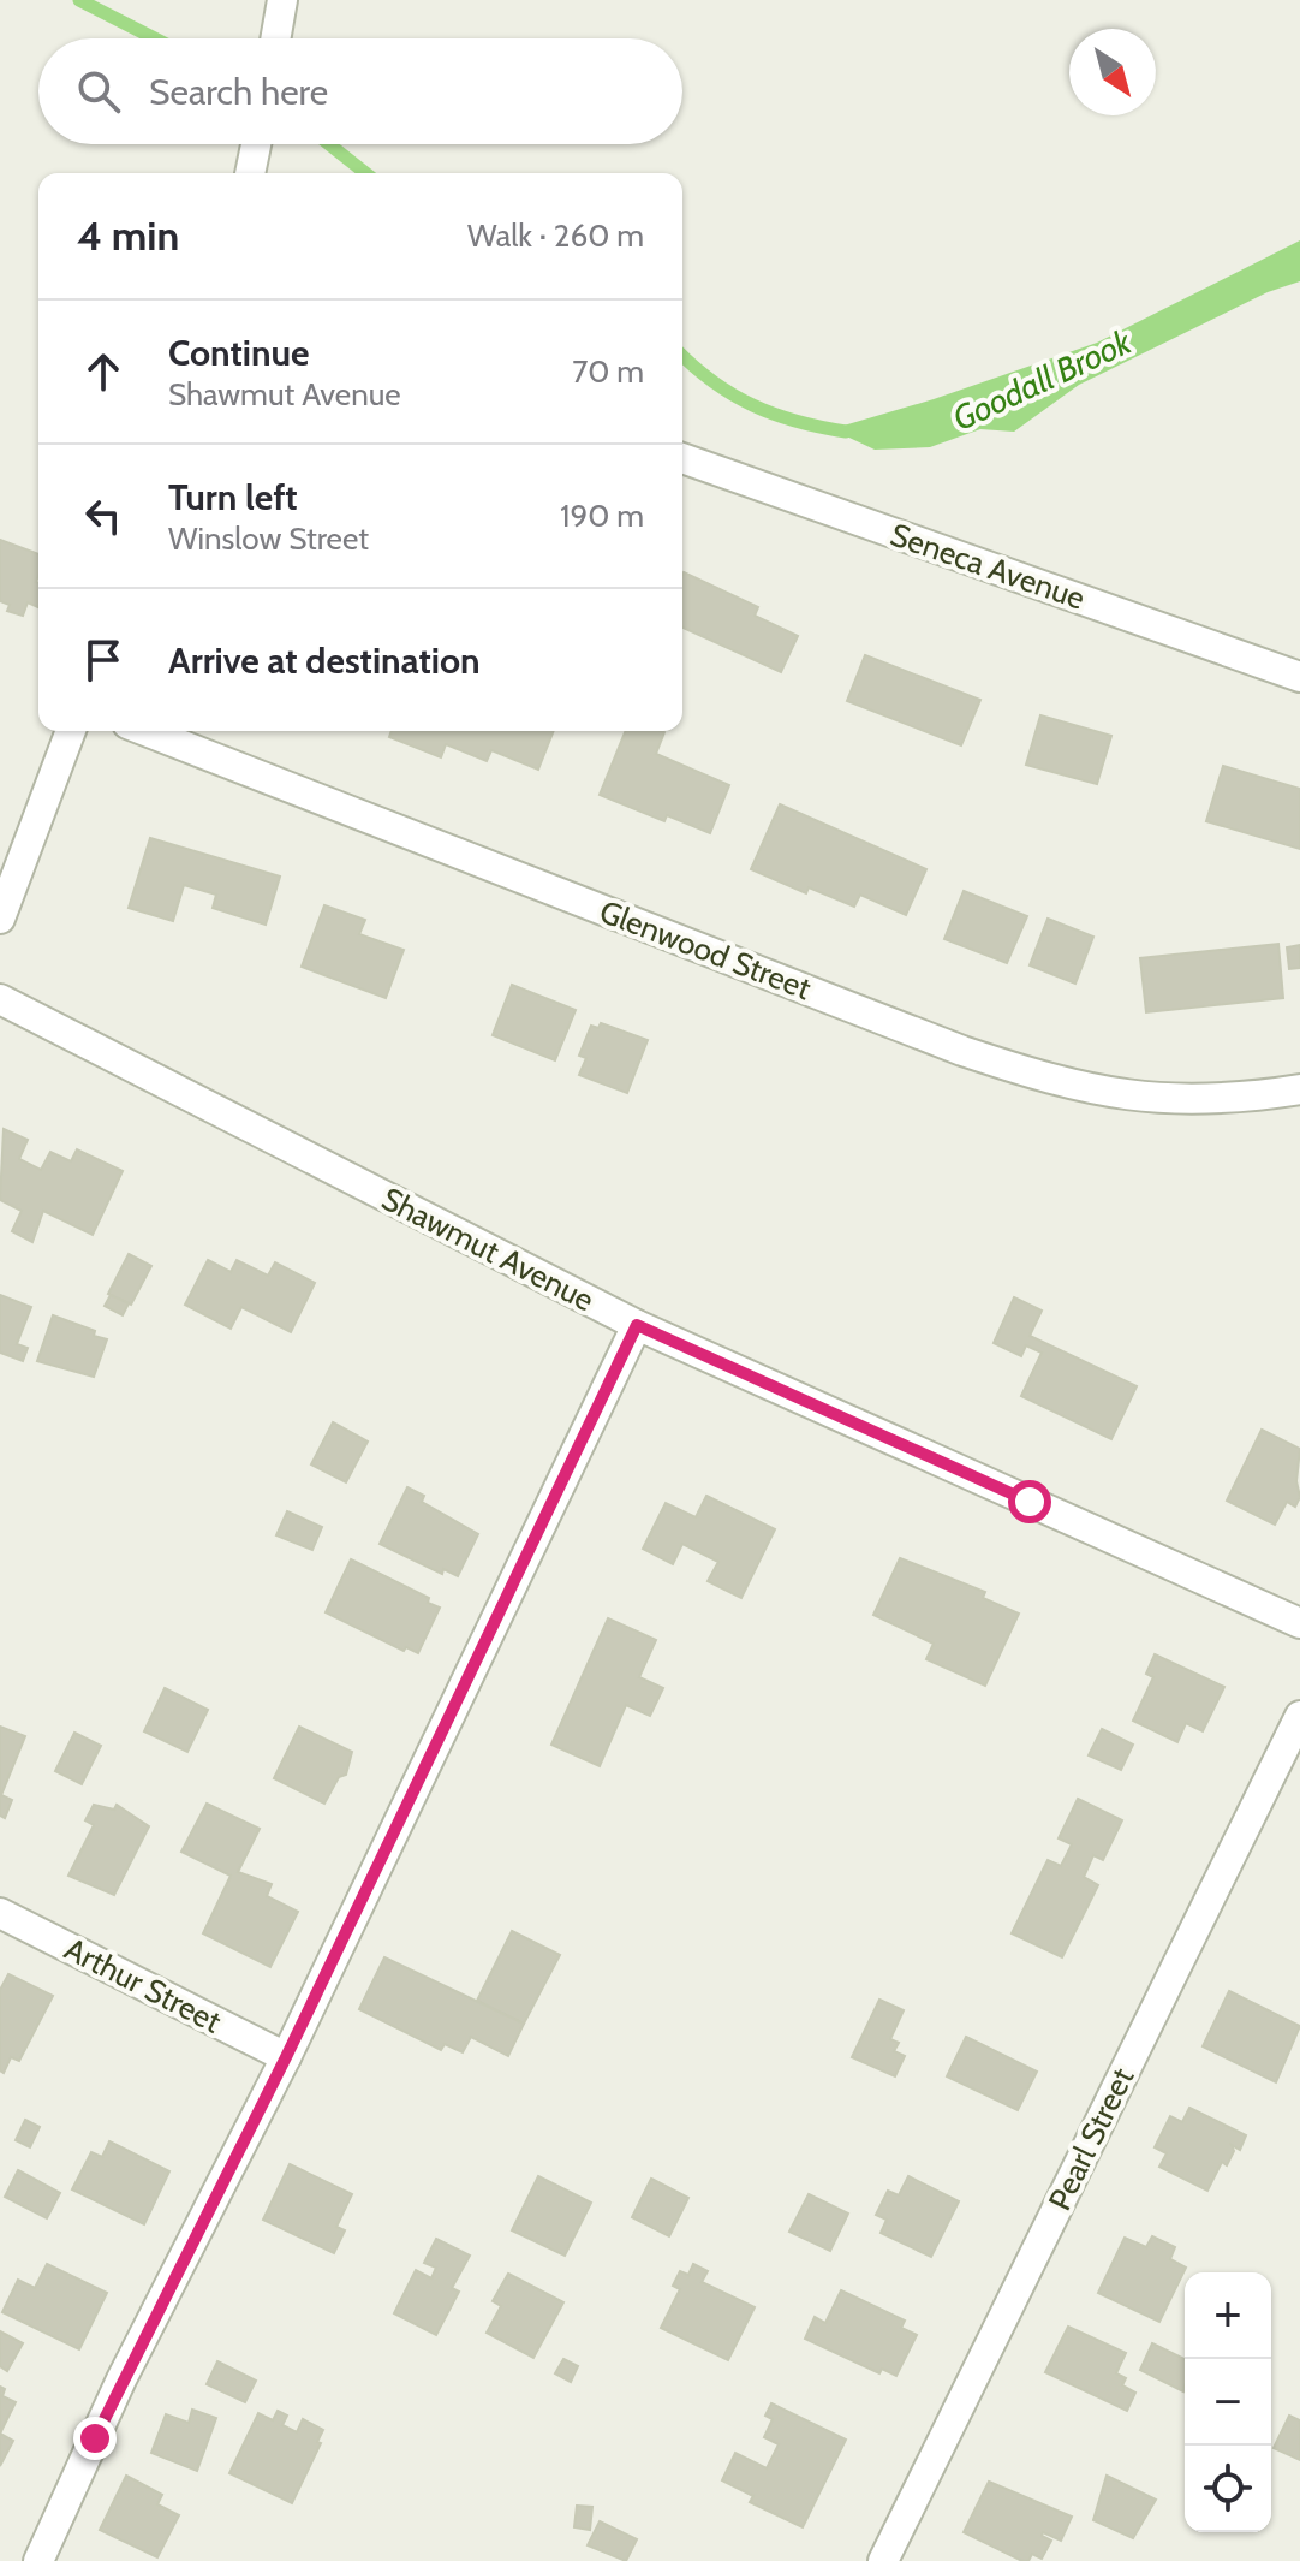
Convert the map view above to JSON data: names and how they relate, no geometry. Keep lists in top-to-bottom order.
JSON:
{
  "streets": {
    "street": [
      "Seneca Avenue",
      "Glenwood Street",
      "Shawmut Avenue",
      "Arthur Street",
      "Pearl Street"
    ]
  },
  "water": ["Goodall Brook"],
  "north": "bottom right",
  "page": {
    "search": "Search here",
    "heading": ["4 min", "Walk · 260 m"],
    "list": [
      ["Continue", "Shawmut Avenue", "70 m"],
      ["Turn left", "Winslow Street", "190 m"],
      "Arrive at destination"
    ],
    "map_buttons": ["+", "−"]
  }
}
